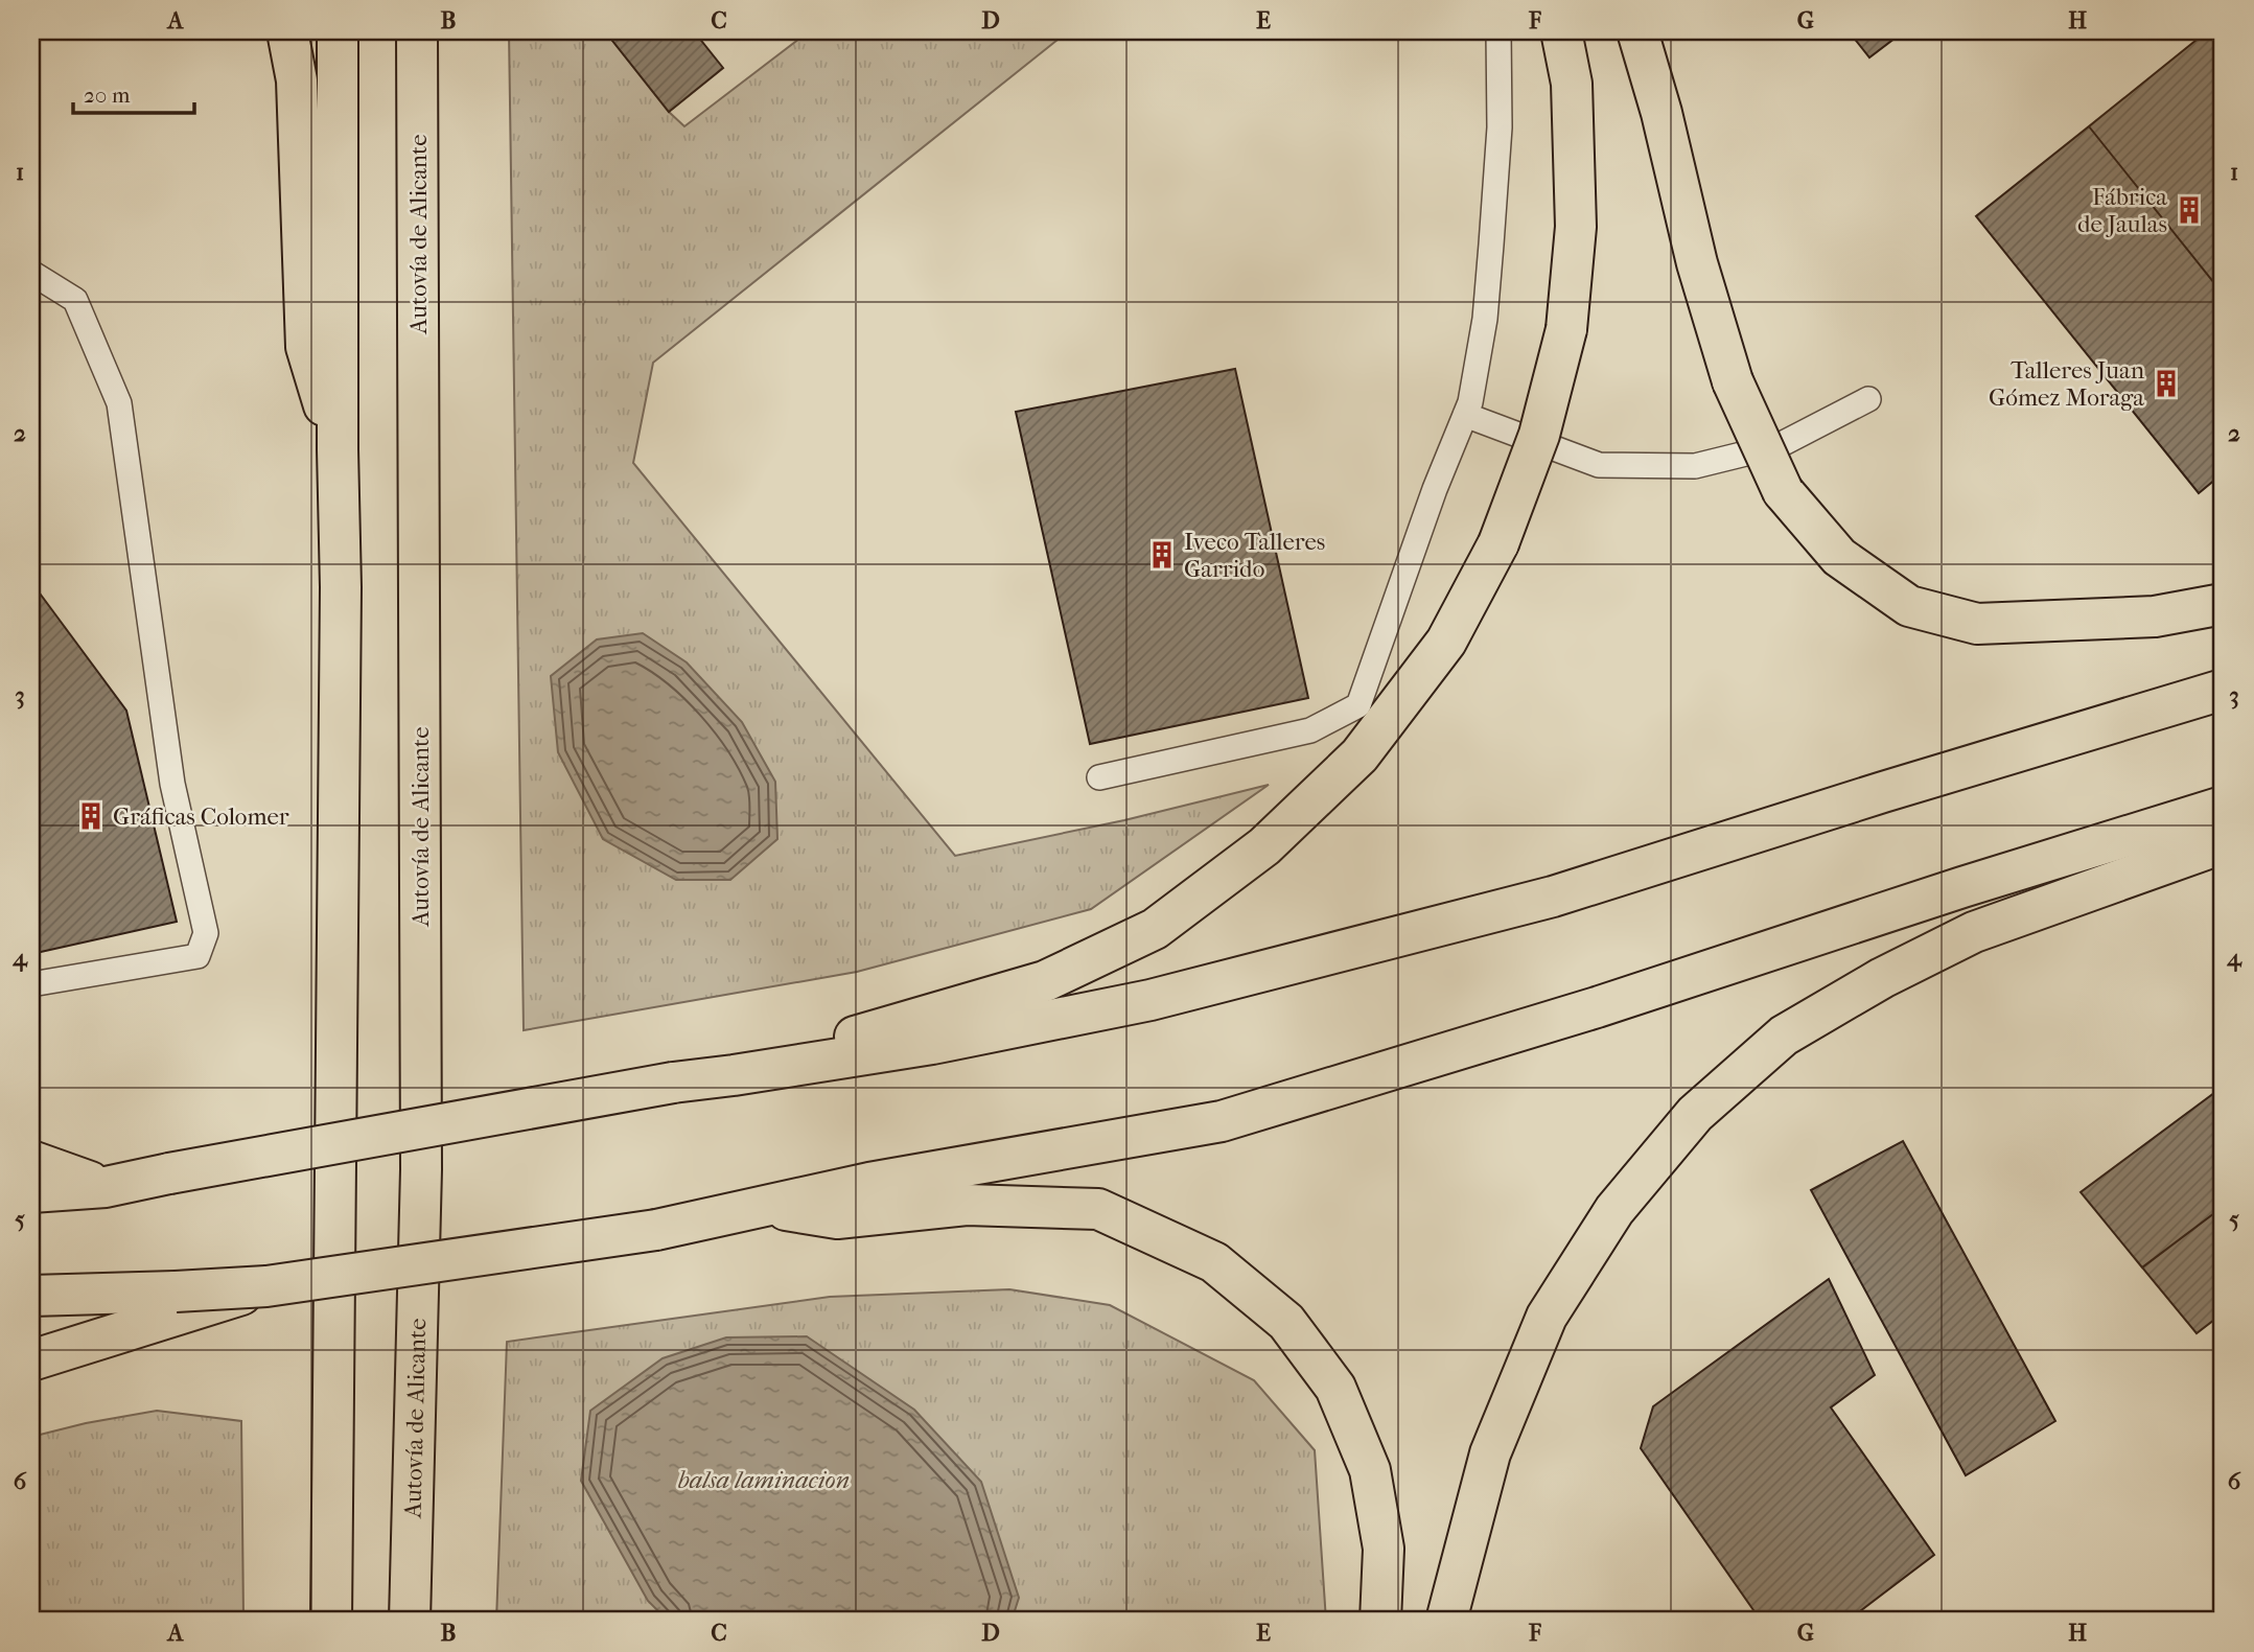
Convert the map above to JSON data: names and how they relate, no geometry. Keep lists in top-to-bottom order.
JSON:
{
  "streets": {
    "highway": ["Autovía de Alicante"]
  },
  "water": ["balsa laminacion"],
  "places": {
    "building": [
      "Fábrica de Jaulas",
      "Talleres Juan Gómez Moraga",
      "Iveco Talleres Garrido",
      "Gráficas Colomer"
    ]
  },
  "scale_bar": "20 m",
  "grid": {
    "columns": [
      "A",
      "B",
      "C",
      "D",
      "E",
      "F",
      "G",
      "H"
    ],
    "rows": [
      "1",
      "2",
      "3",
      "4",
      "5",
      "6"
    ]
  }
}
